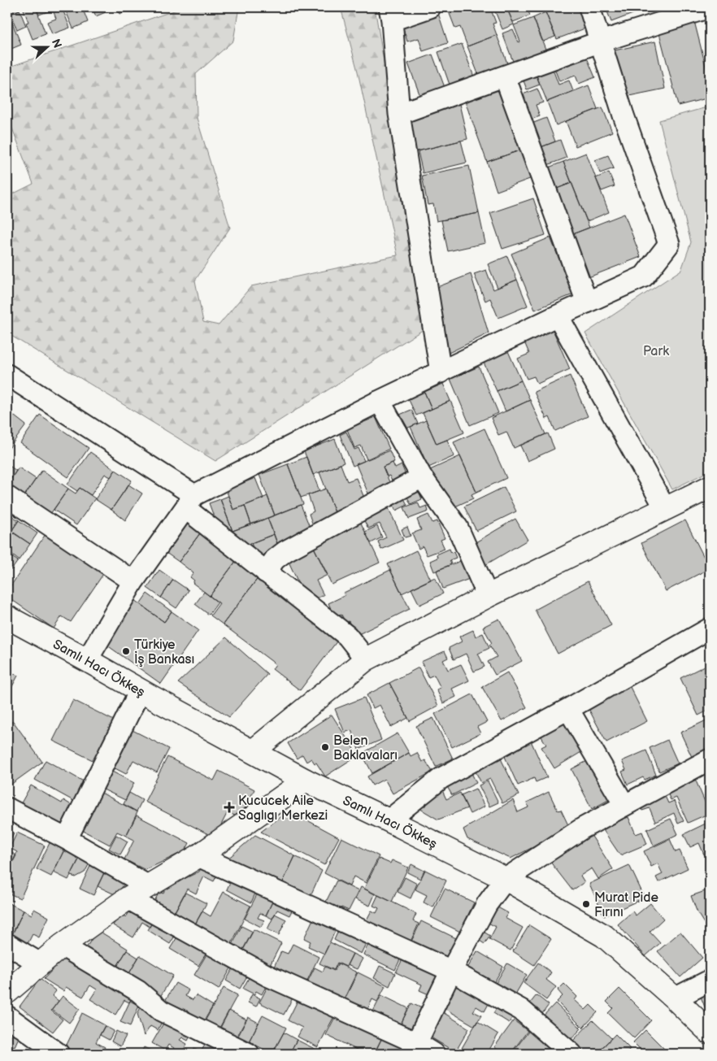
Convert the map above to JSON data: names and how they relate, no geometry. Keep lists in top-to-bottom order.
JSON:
{
  "streets": {
    "street": ["Samlı Hacı Ökkeş"]
  },
  "parks": ["Park"],
  "places": {
    "other": ["Türkiye İş Bankası", "Belen Baklavaları", "Murat Pide Fırını"],
    "health": ["Kucucek Aile Saglıgı Merkezi"]
  },
  "north": "right"
}
